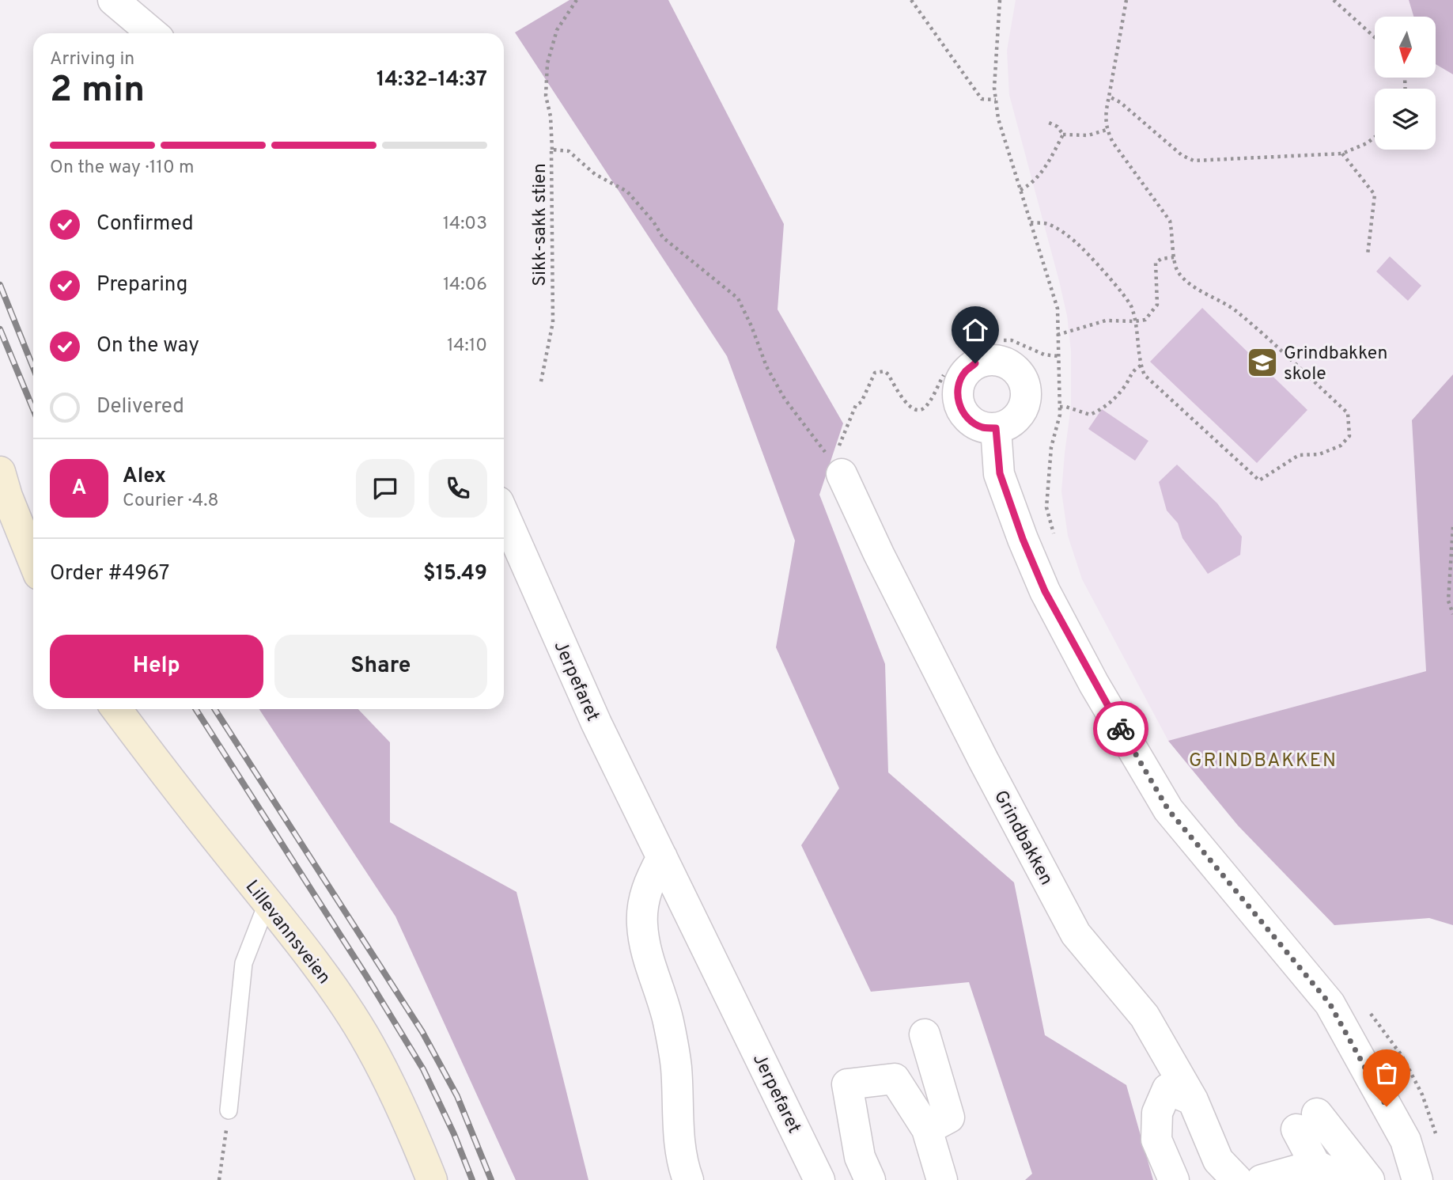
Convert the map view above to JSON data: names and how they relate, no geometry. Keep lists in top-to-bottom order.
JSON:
{
  "streets": {
    "street": ["Jerpefaret", "Grindbakken", "Lillevannsveien"],
    "path": ["Sikk-sakk stien"]
  },
  "crossings": [
    ["Sikk-sakk stien", "Grindbakken"]
  ],
  "districts": ["GRINDBAKKEN"],
  "places": {
    "school or university": ["Grindbakken skole"]
  },
  "north": "bottom",
  "page": {
    "heading": ["2 min", "Arriving in", "14:32–14:37"],
    "panel": [
      "Alex",
      "Courier · 4.8",
      "Order #4967",
      "$15.49"
    ],
    "bar": "On the way · 110 m",
    "list": [
      ["Confirmed", "14:03"],
      ["Preparing", "14:06"],
      ["On the way", "14:10"],
      "Delivered"
    ],
    "round": "A",
    "buttons": ["Help", "Share"]
  }
}
